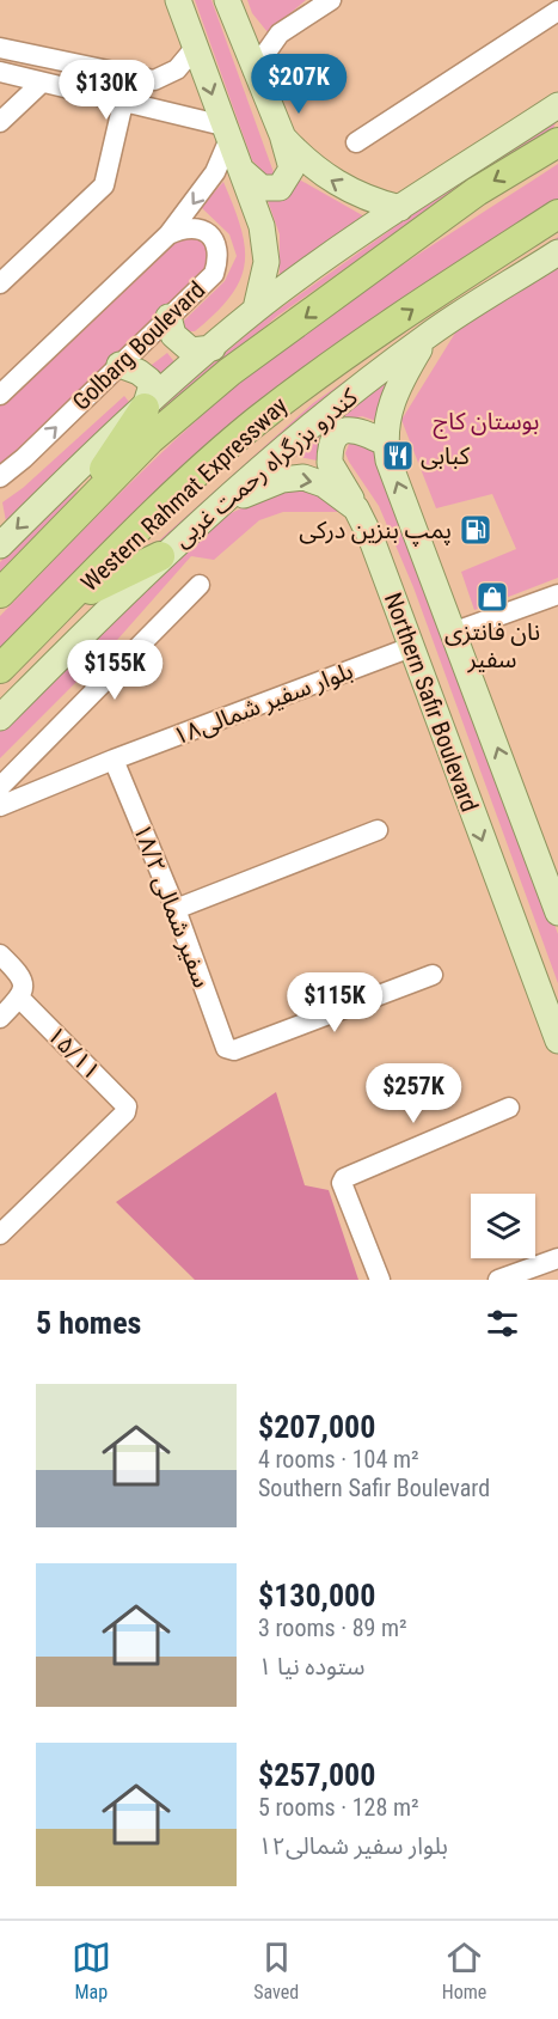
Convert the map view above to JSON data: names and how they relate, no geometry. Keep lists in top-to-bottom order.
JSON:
{
  "streets": {
    "highway": ["Western Rahmat Expressway"],
    "main road": ["کندرو بزرگراه رحمت غربی", "Northern Safir Boulevard"],
    "street": [
      "Golbarg Boulevard",
      "بلوار سفیر شمالی۱۸",
      "سفیر شمالی ۱۸/۲",
      "۱۵/۱۱"
    ]
  },
  "crossings": [
    ["کندرو بزرگراه رحمت غربی", "Northern Safir Boulevard"],
    ["Northern Safir Boulevard", "بلوار سفیر شمالی۱۸"],
    ["بلوار سفیر شمالی۱۸", "سفیر شمالی ۱۸/۲"]
  ],
  "parks": ["بوستان کاج"],
  "places": {
    "restaurant": ["کبابی"],
    "fuel station": ["پمپ بنزین درکی"],
    "shop": ["نان فانتزی سفیر"]
  },
  "page": {
    "price": [
      "$207K",
      "$130K",
      "$155K",
      "$115K",
      "$257K"
    ],
    "heading": "5 homes",
    "list": [
      {
        "name": "$207,000",
        "note": "4 rooms · 104 m² · Southern Safir Boulevard"
      },
      {
        "name": "$130,000",
        "note": "3 rooms · 89 m² · ستوده نیا ۱"
      },
      {
        "name": "$257,000",
        "note": "5 rooms · 128 m² · بلوار سفیر شمالی۱۲"
      }
    ],
    "tabs": ["Map", "Saved", "Home"]
  }
}
